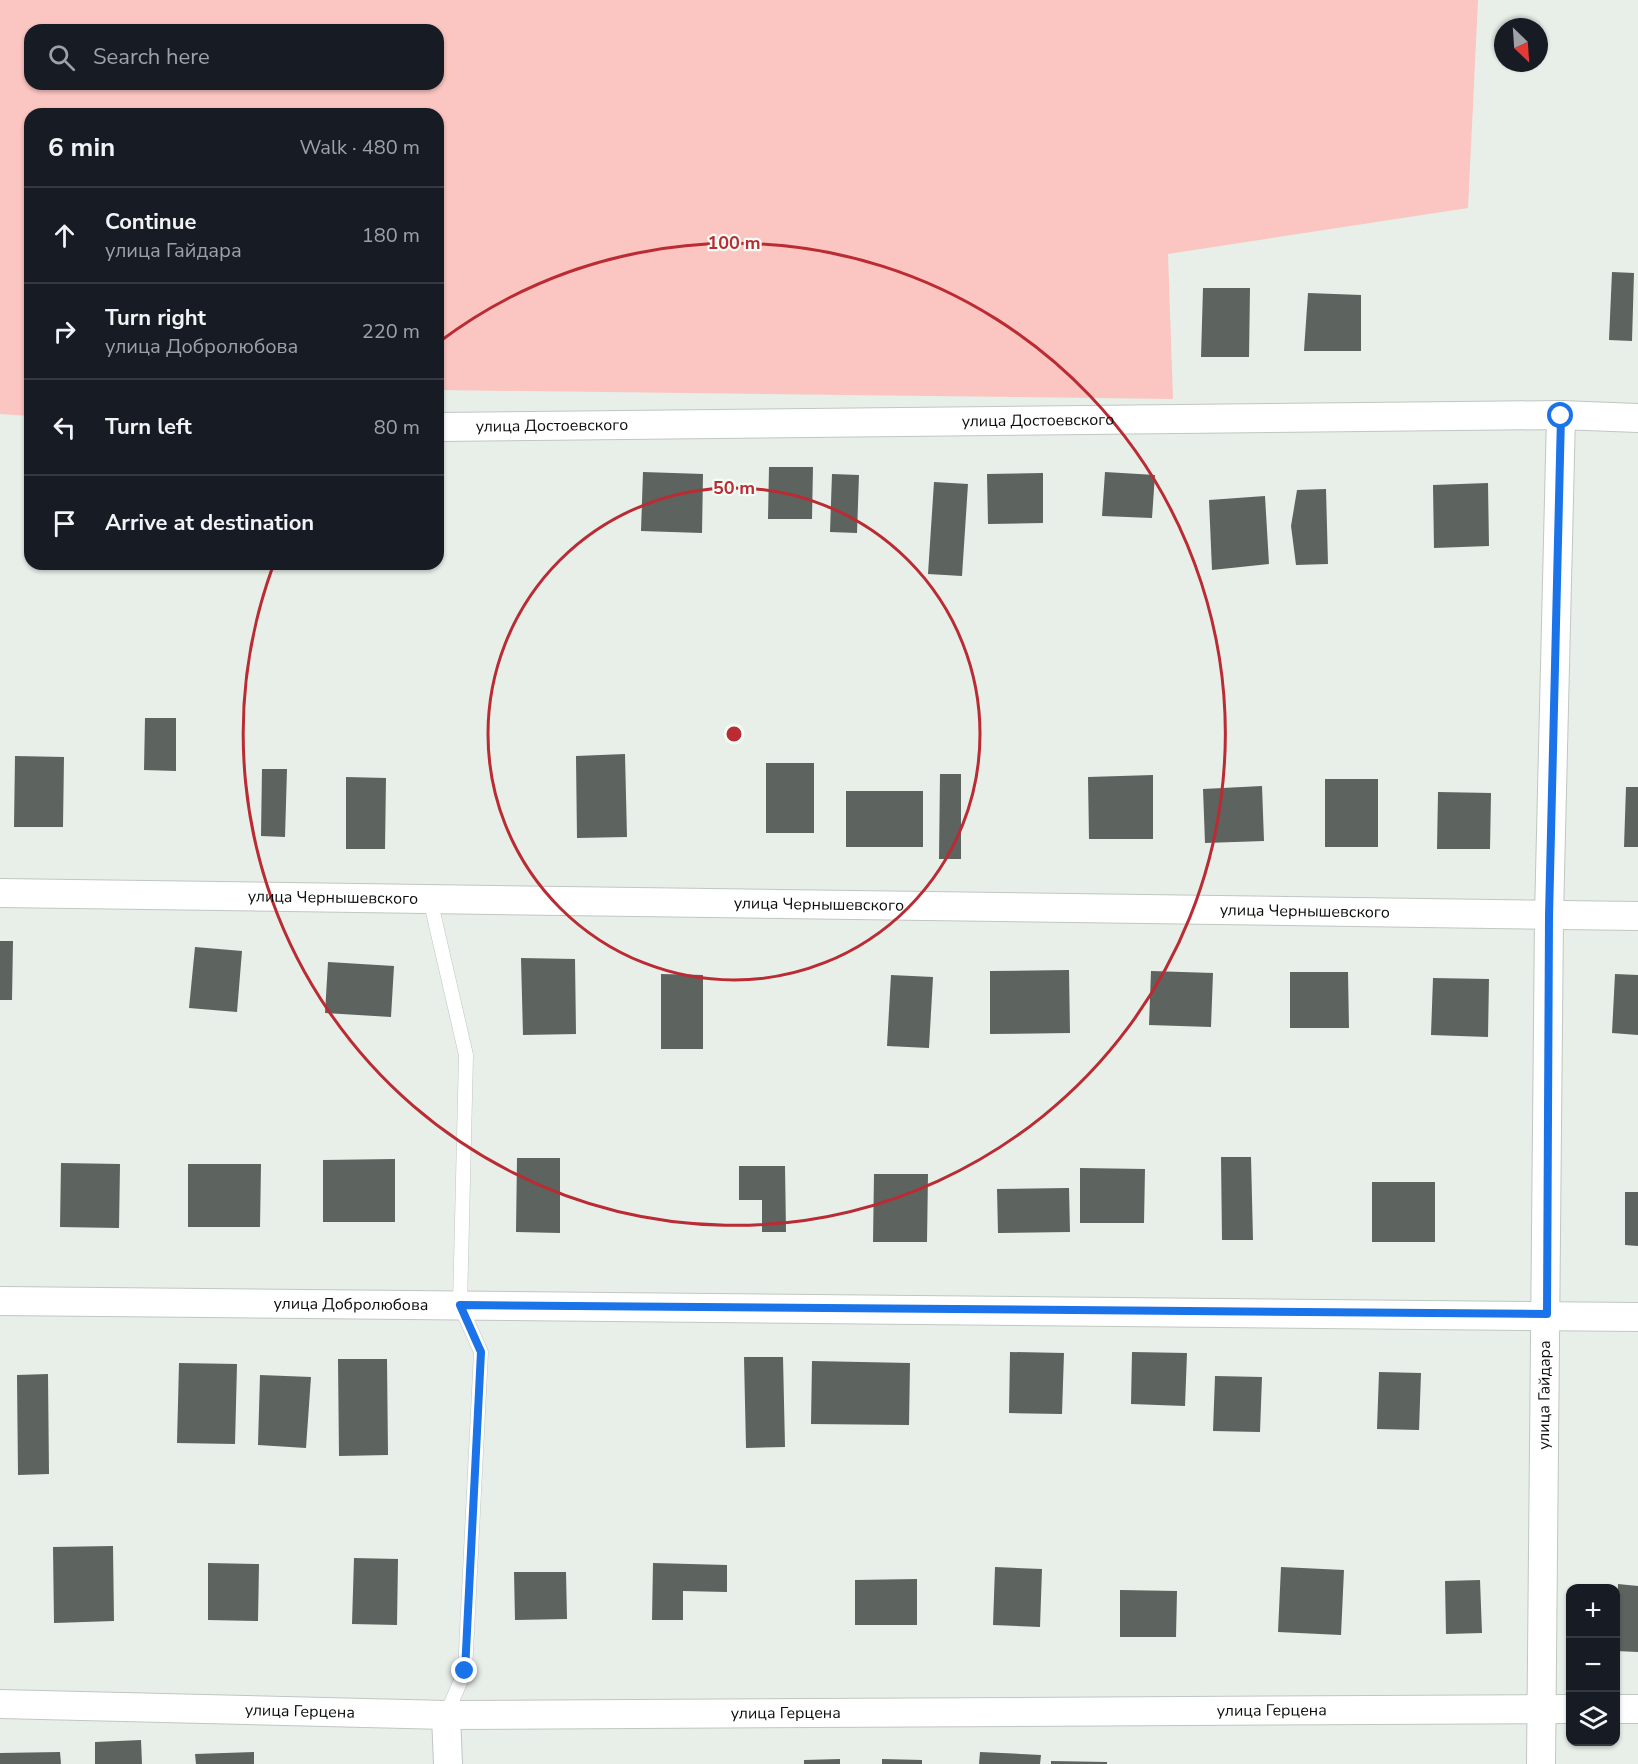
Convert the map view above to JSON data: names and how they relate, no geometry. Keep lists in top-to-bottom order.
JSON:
{
  "streets": {
    "street": [
      "улица Достоевского",
      "улица Чернышевского",
      "улица Добролюбова",
      "улица Гайдара",
      "улица Герцена"
    ]
  },
  "crossings": [
    ["улица Достоевского", "улица Гайдара"],
    ["улица Чернышевского", "улица Гайдара"],
    ["улица Добролюбова", "улица Гайдара"],
    ["улица Гайдара", "улица Герцена"]
  ],
  "north": "bottom right",
  "page": {
    "search": "Search here",
    "heading": ["6 min", "Walk · 480 m"],
    "list": [
      ["Continue", "улица Гайдара", "180 m"],
      ["Turn right", "улица Добролюбова", "220 m"],
      ["Turn left", "80 m"],
      "Arrive at destination"
    ],
    "map_buttons": ["+", "−"]
  },
  "rings": ["100 m", "50 m"]
}
